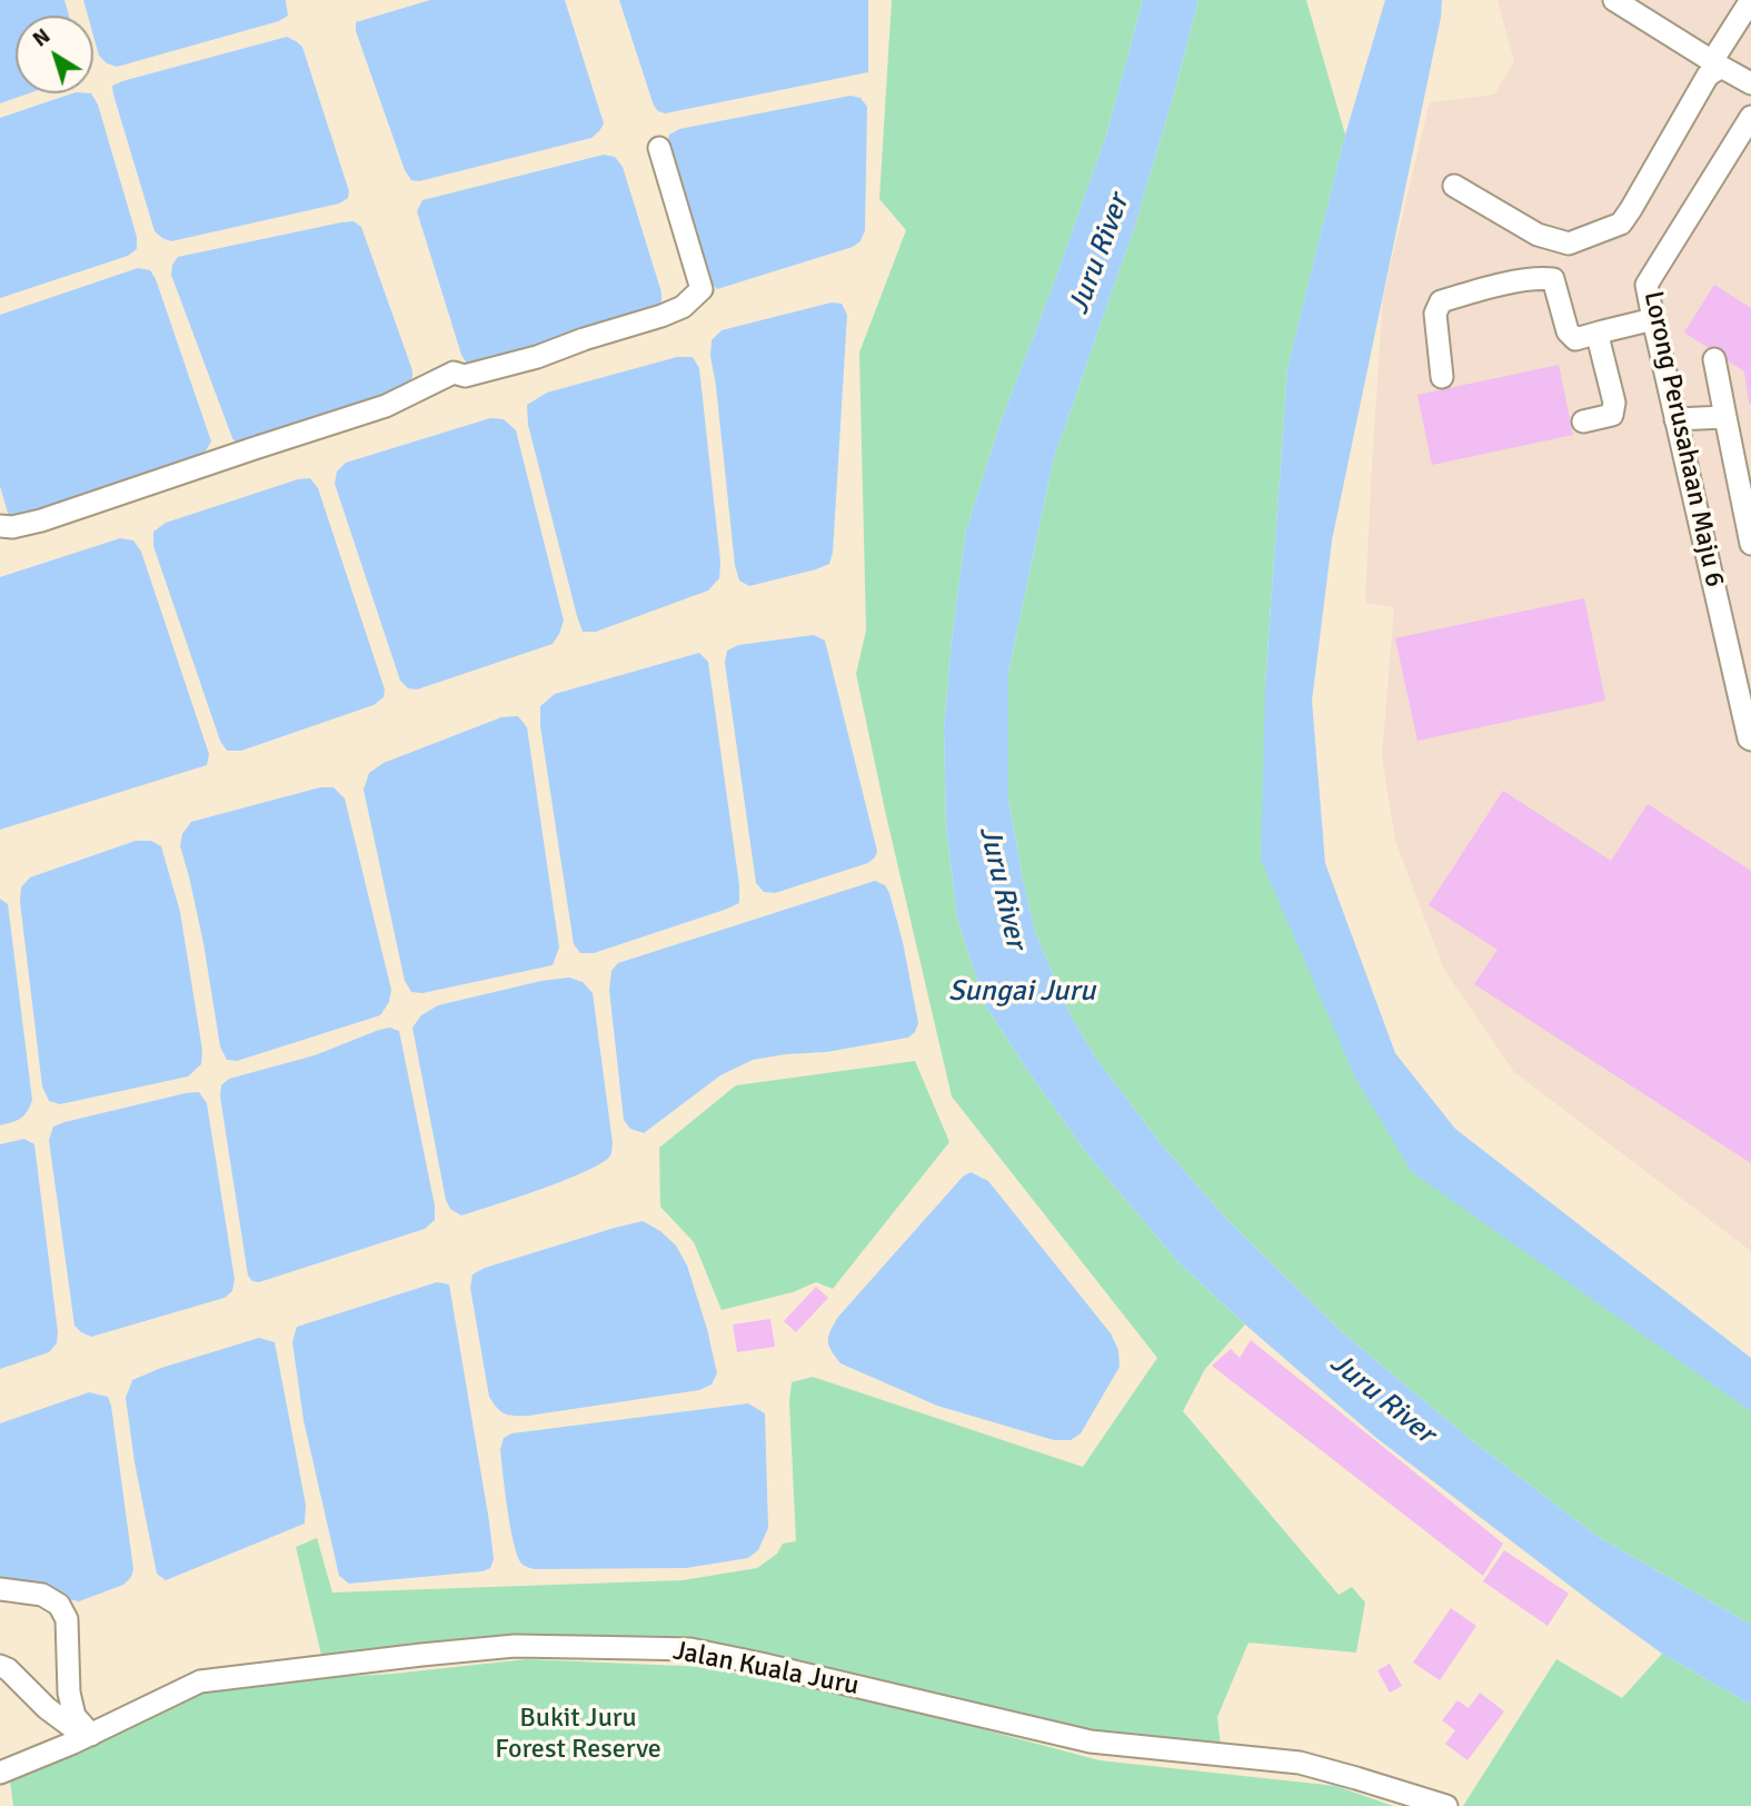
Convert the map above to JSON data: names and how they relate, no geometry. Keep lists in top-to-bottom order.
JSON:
{
  "streets": {
    "street": ["Lorong Perusahaan Maju 6", "Jalan Kuala Juru"]
  },
  "water": ["Juru River", "Sungai Juru"],
  "parks": ["Bukit Juru Forest Reserve"],
  "north": "top left"
}
